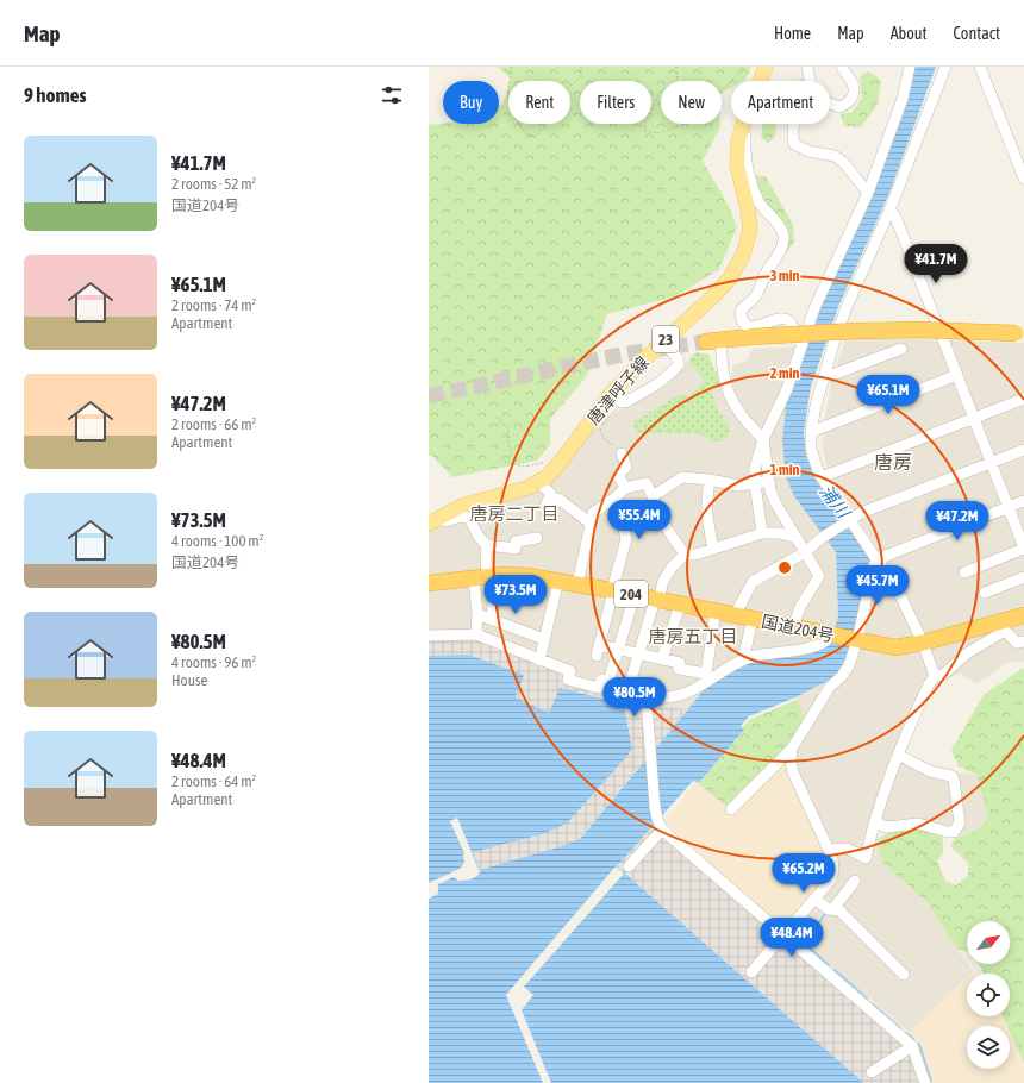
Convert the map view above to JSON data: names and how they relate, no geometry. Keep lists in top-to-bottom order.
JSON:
{
  "streets": {
    "highway": ["204", "国道204号"],
    "main road": ["23", "唐津呼子線"]
  },
  "districts": ["唐房", "唐房二丁目", "唐房五丁目"],
  "water": ["浦川"],
  "north": "top right",
  "page": {
    "header": "Map",
    "nav": [
      "Home",
      "Map",
      "About",
      "Contact"
    ],
    "heading": "9 homes",
    "chip": [
      "Buy",
      "Rent",
      "Filters",
      "New",
      "Apartment"
    ],
    "list": [
      {
        "name": "¥41.7M",
        "note": "2 rooms · 52 m² · 国道204号"
      },
      {
        "name": "¥65.1M",
        "note": "2 rooms · 74 m² · Apartment"
      },
      {
        "name": "¥47.2M",
        "note": "2 rooms · 66 m² · Apartment"
      },
      {
        "name": "¥73.5M",
        "note": "4 rooms · 100 m² · 国道204号"
      },
      {
        "name": "¥80.5M",
        "note": "4 rooms · 96 m² · House"
      },
      {
        "name": "¥48.4M",
        "note": "2 rooms · 64 m² · Apartment"
      }
    ],
    "price": [
      "¥41.7M",
      "¥65.1M",
      "¥55.4M",
      "¥47.2M",
      "¥45.7M",
      "¥73.5M",
      "¥80.5M",
      "¥65.2M",
      "¥48.4M"
    ]
  },
  "rings": ["3 min", "2 min", "1 min"]
}
